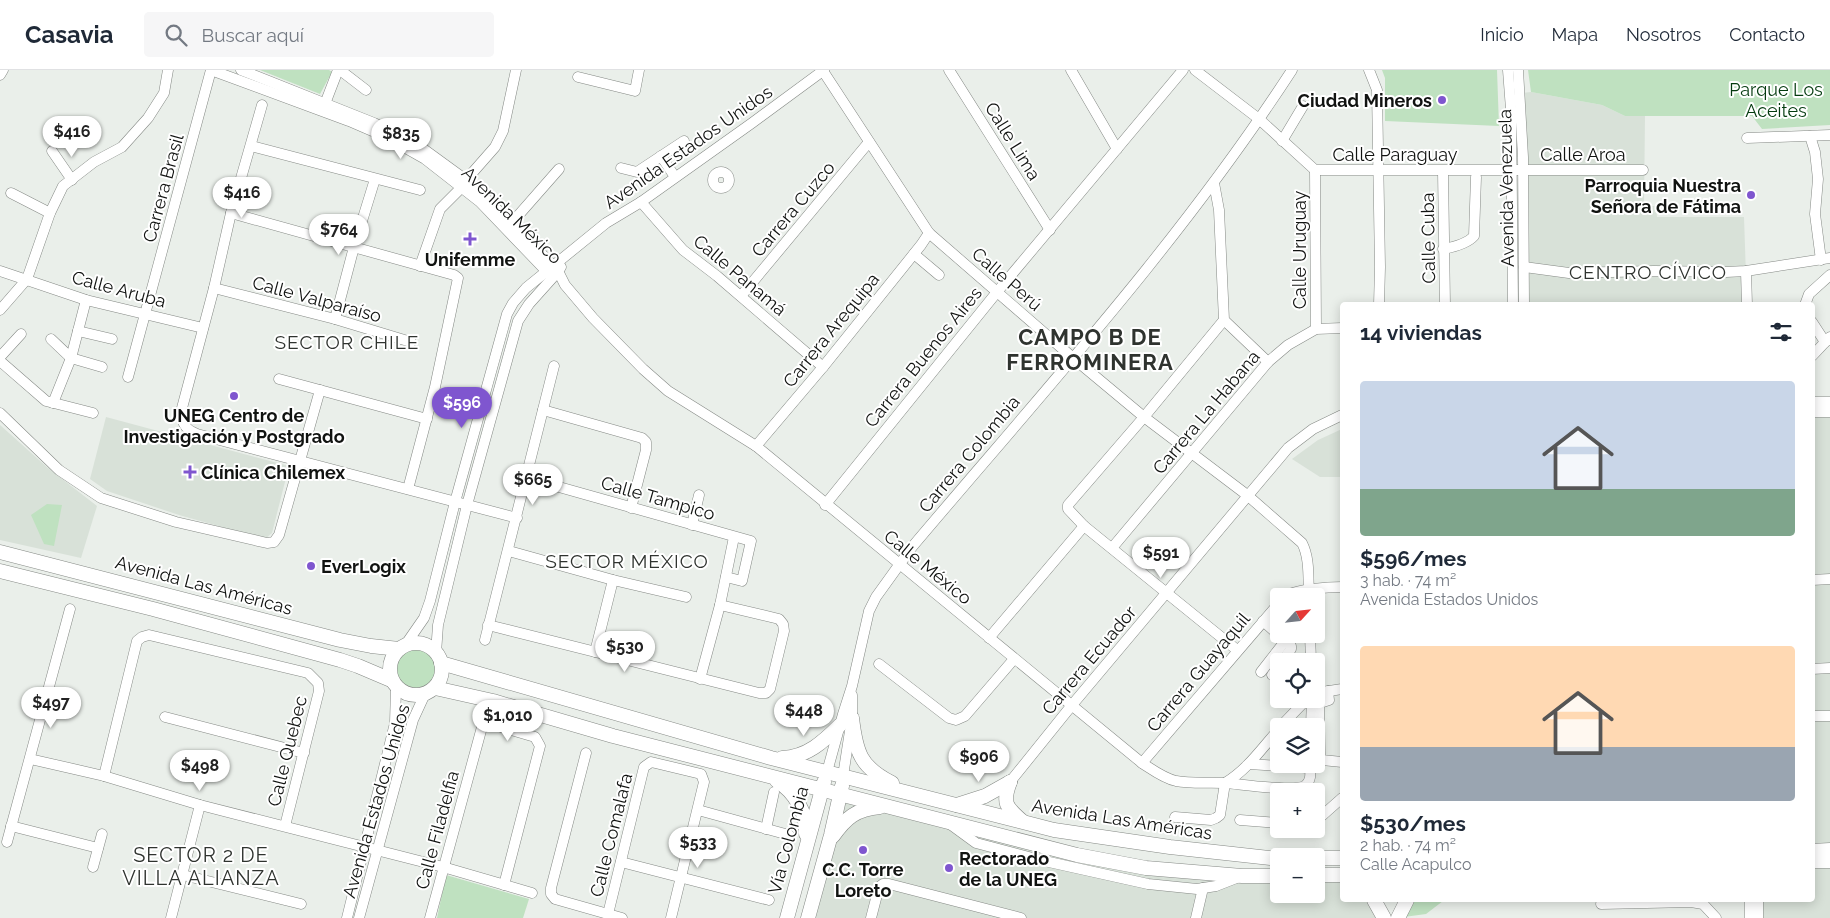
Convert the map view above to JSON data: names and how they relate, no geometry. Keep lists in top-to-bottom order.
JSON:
{
  "streets": {
    "main road": ["Avenida Las Américas", "Vía Colombia"],
    "street": [
      "Calle Lima",
      "Avenida Estados Unidos",
      "Calle Paraguay",
      "Calle Aroa",
      "Carrera Brasil",
      "Avenida Venezuela",
      "Carrera Cuzco",
      "Avenida México",
      "Calle Cuba",
      "Calle Uruguay",
      "Calle Panamá",
      "Calle Perú",
      "Calle Aruba",
      "Calle Valparaíso",
      "Carrera Arequipa",
      "Carrera Buenos Aires",
      "Carrera La Habana",
      "Carrera Colombia",
      "Calle Tampico",
      "Calle México",
      "Carrera Ecuador",
      "Carrera Guayaquil",
      "Calle Quebec",
      "Calle Filadelfia",
      "Calle Comalafa"
    ]
  },
  "crossings": [
    ["Calle Lima", "Carrera Buenos Aires"],
    ["Avenida Estados Unidos", "Avenida México"],
    ["Avenida Estados Unidos", "Calle Panamá"],
    ["Avenida Estados Unidos", "Calle Perú"],
    ["Avenida Estados Unidos", "Avenida Las Américas"],
    ["Calle Paraguay", "Calle Aroa"],
    ["Calle Paraguay", "Avenida Venezuela"],
    ["Calle Paraguay", "Calle Cuba"],
    ["Calle Paraguay", "Calle Uruguay"],
    ["Calle Paraguay", "Carrera Colombia"],
    ["Calle Aroa", "Avenida Venezuela"],
    ["Carrera Brasil", "Avenida México"],
    ["Carrera Brasil", "Calle Aruba"],
    ["Carrera Cuzco", "Calle Panamá"],
    ["Carrera Cuzco", "Calle Perú"],
    ["Avenida México", "Calle México"],
    ["Calle Uruguay", "Carrera La Habana"],
    ["Calle Panamá", "Carrera Arequipa"],
    ["Calle Perú", "Carrera Arequipa"],
    ["Calle Perú", "Carrera Buenos Aires"],
    ["Calle Perú", "Carrera La Habana"],
    ["Calle Perú", "Carrera Colombia"],
    ["Calle Perú", "Carrera Ecuador"],
    ["Carrera Arequipa", "Calle México"],
    ["Carrera Buenos Aires", "Calle México"],
    ["Carrera Colombia", "Calle México"],
    ["Carrera Colombia", "Avenida Las Américas"],
    ["Carrera Colombia", "Vía Colombia"],
    ["Calle México", "Carrera Ecuador"],
    ["Calle México", "Carrera Guayaquil"],
    ["Avenida Las Américas", "Vía Colombia"]
  ],
  "districts": [
    "CENTRO CÍVICO",
    "CAMPO B DE FERROMINERA",
    "SECTOR CHILE",
    "SECTOR MÉXICO",
    "SECTOR 2 DE VILLA ALIANZA"
  ],
  "parks": ["Parque Los Aceites"],
  "places": {
    "other": [
      "Ciudad Mineros",
      "Parroquia Nuestra Señora de Fátima",
      "UNEG Centro de Investigación y Postgrado",
      "EverLogix",
      "C.C. Torre Loreto",
      "Rectorado de la UNEG"
    ],
    "health": ["Unifemme", "Clínica Chilemex"]
  },
  "north": "top right",
  "page": {
    "header": "Casavia",
    "search": "Buscar aquí",
    "nav": [
      "Inicio",
      "Mapa",
      "Nosotros",
      "Contacto"
    ],
    "price": [
      "$416",
      "$835",
      "$416",
      "$764",
      "$596",
      "$665",
      "$591",
      "$530",
      "$497",
      "$448",
      "$1,010",
      "$906",
      "$498",
      "$533"
    ],
    "heading": "14 viviendas",
    "list": [
      {
        "name": "$596/mes",
        "note": "3 hab. · 74 m² · Avenida Estados Unidos"
      },
      {
        "name": "$530/mes",
        "note": "2 hab. · 74 m² · Calle Acapulco"
      }
    ],
    "map_buttons": ["+", "−"]
  }
}
